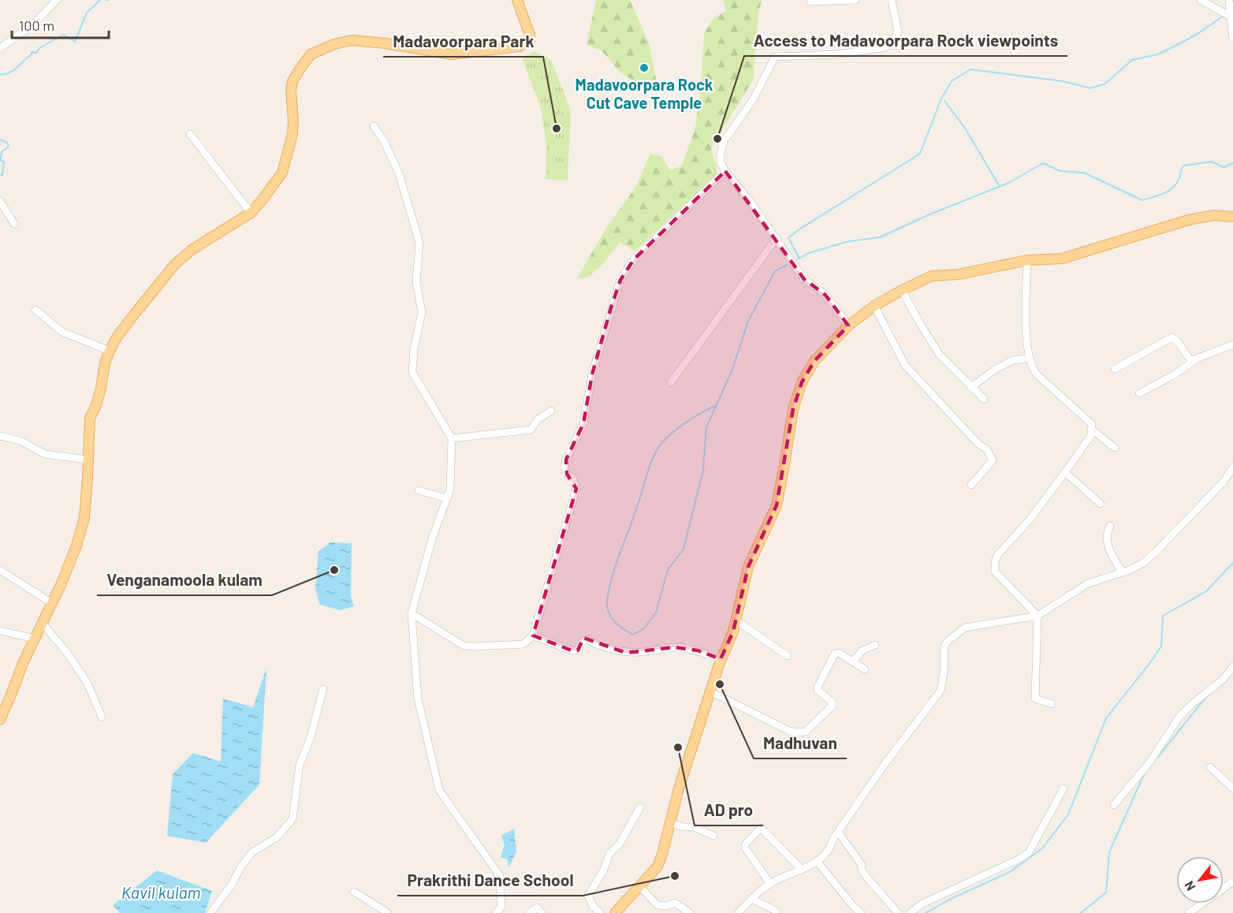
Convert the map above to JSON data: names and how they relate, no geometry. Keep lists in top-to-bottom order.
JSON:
{
  "water": ["Kavil kulam"],
  "places": [
    "Madavoorpara Rock Cut Cave Temple",
    "Madavoorpara Park",
    "Access to Madavoorpara Rock viewpoints",
    "Venganamoola kulam",
    "Madhuvan",
    "AD pro",
    "Prakrithi Dance School"
  ],
  "scale_bar": "100 m",
  "north": "bottom left"
}
